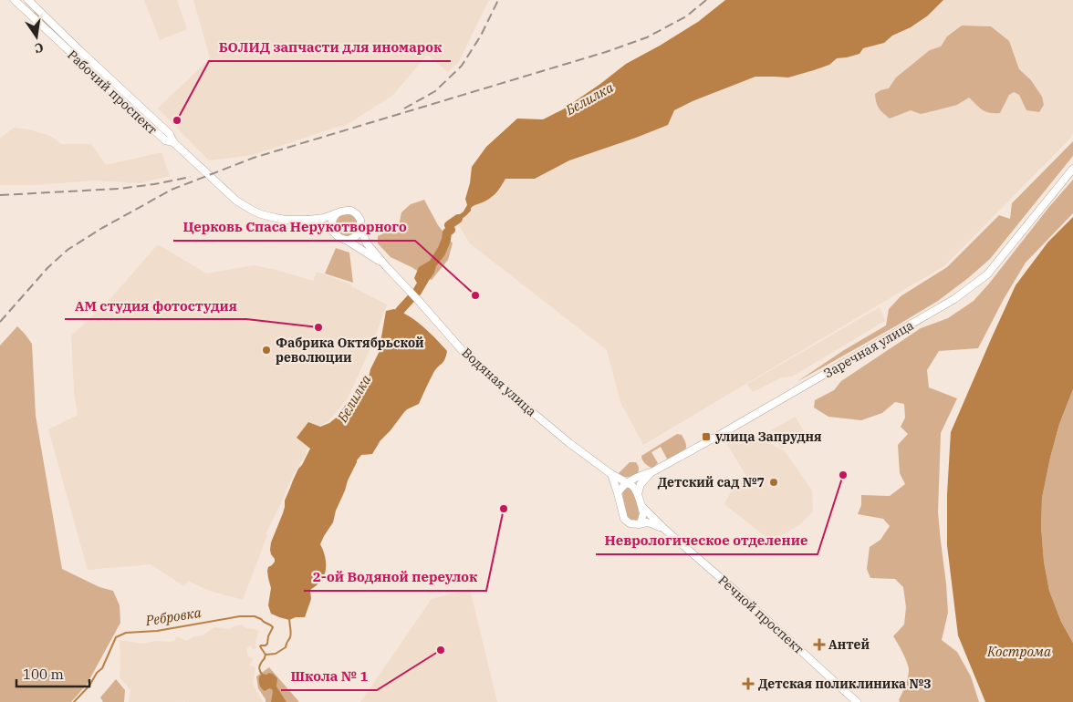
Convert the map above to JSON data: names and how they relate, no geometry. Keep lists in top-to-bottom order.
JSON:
{
  "streets": {
    "street": [
      "Рабочий проспект",
      "Заречная улица",
      "Водяная улица",
      "Речной проспект"
    ]
  },
  "crossings": [
    ["Заречная улица", "Водяная улица"]
  ],
  "water": ["Белилка", "Ребровка", "Кострома"],
  "places": {
    "other": [
      "БОЛИД запчасти для иномарок",
      "Церковь Спаса Нерукотворного",
      "АМ студия фотостудия",
      "Фабрика Октябрьской революции",
      "Неврологическое отделение",
      "Детский сад №7",
      "2-ой Водяной переулок",
      "Школа № 1"
    ],
    "transit": ["улица Запрудня"],
    "health": ["Антей", "Детская поликлиника №3"]
  },
  "scale_bar": "100 m",
  "north": "bottom"
}
